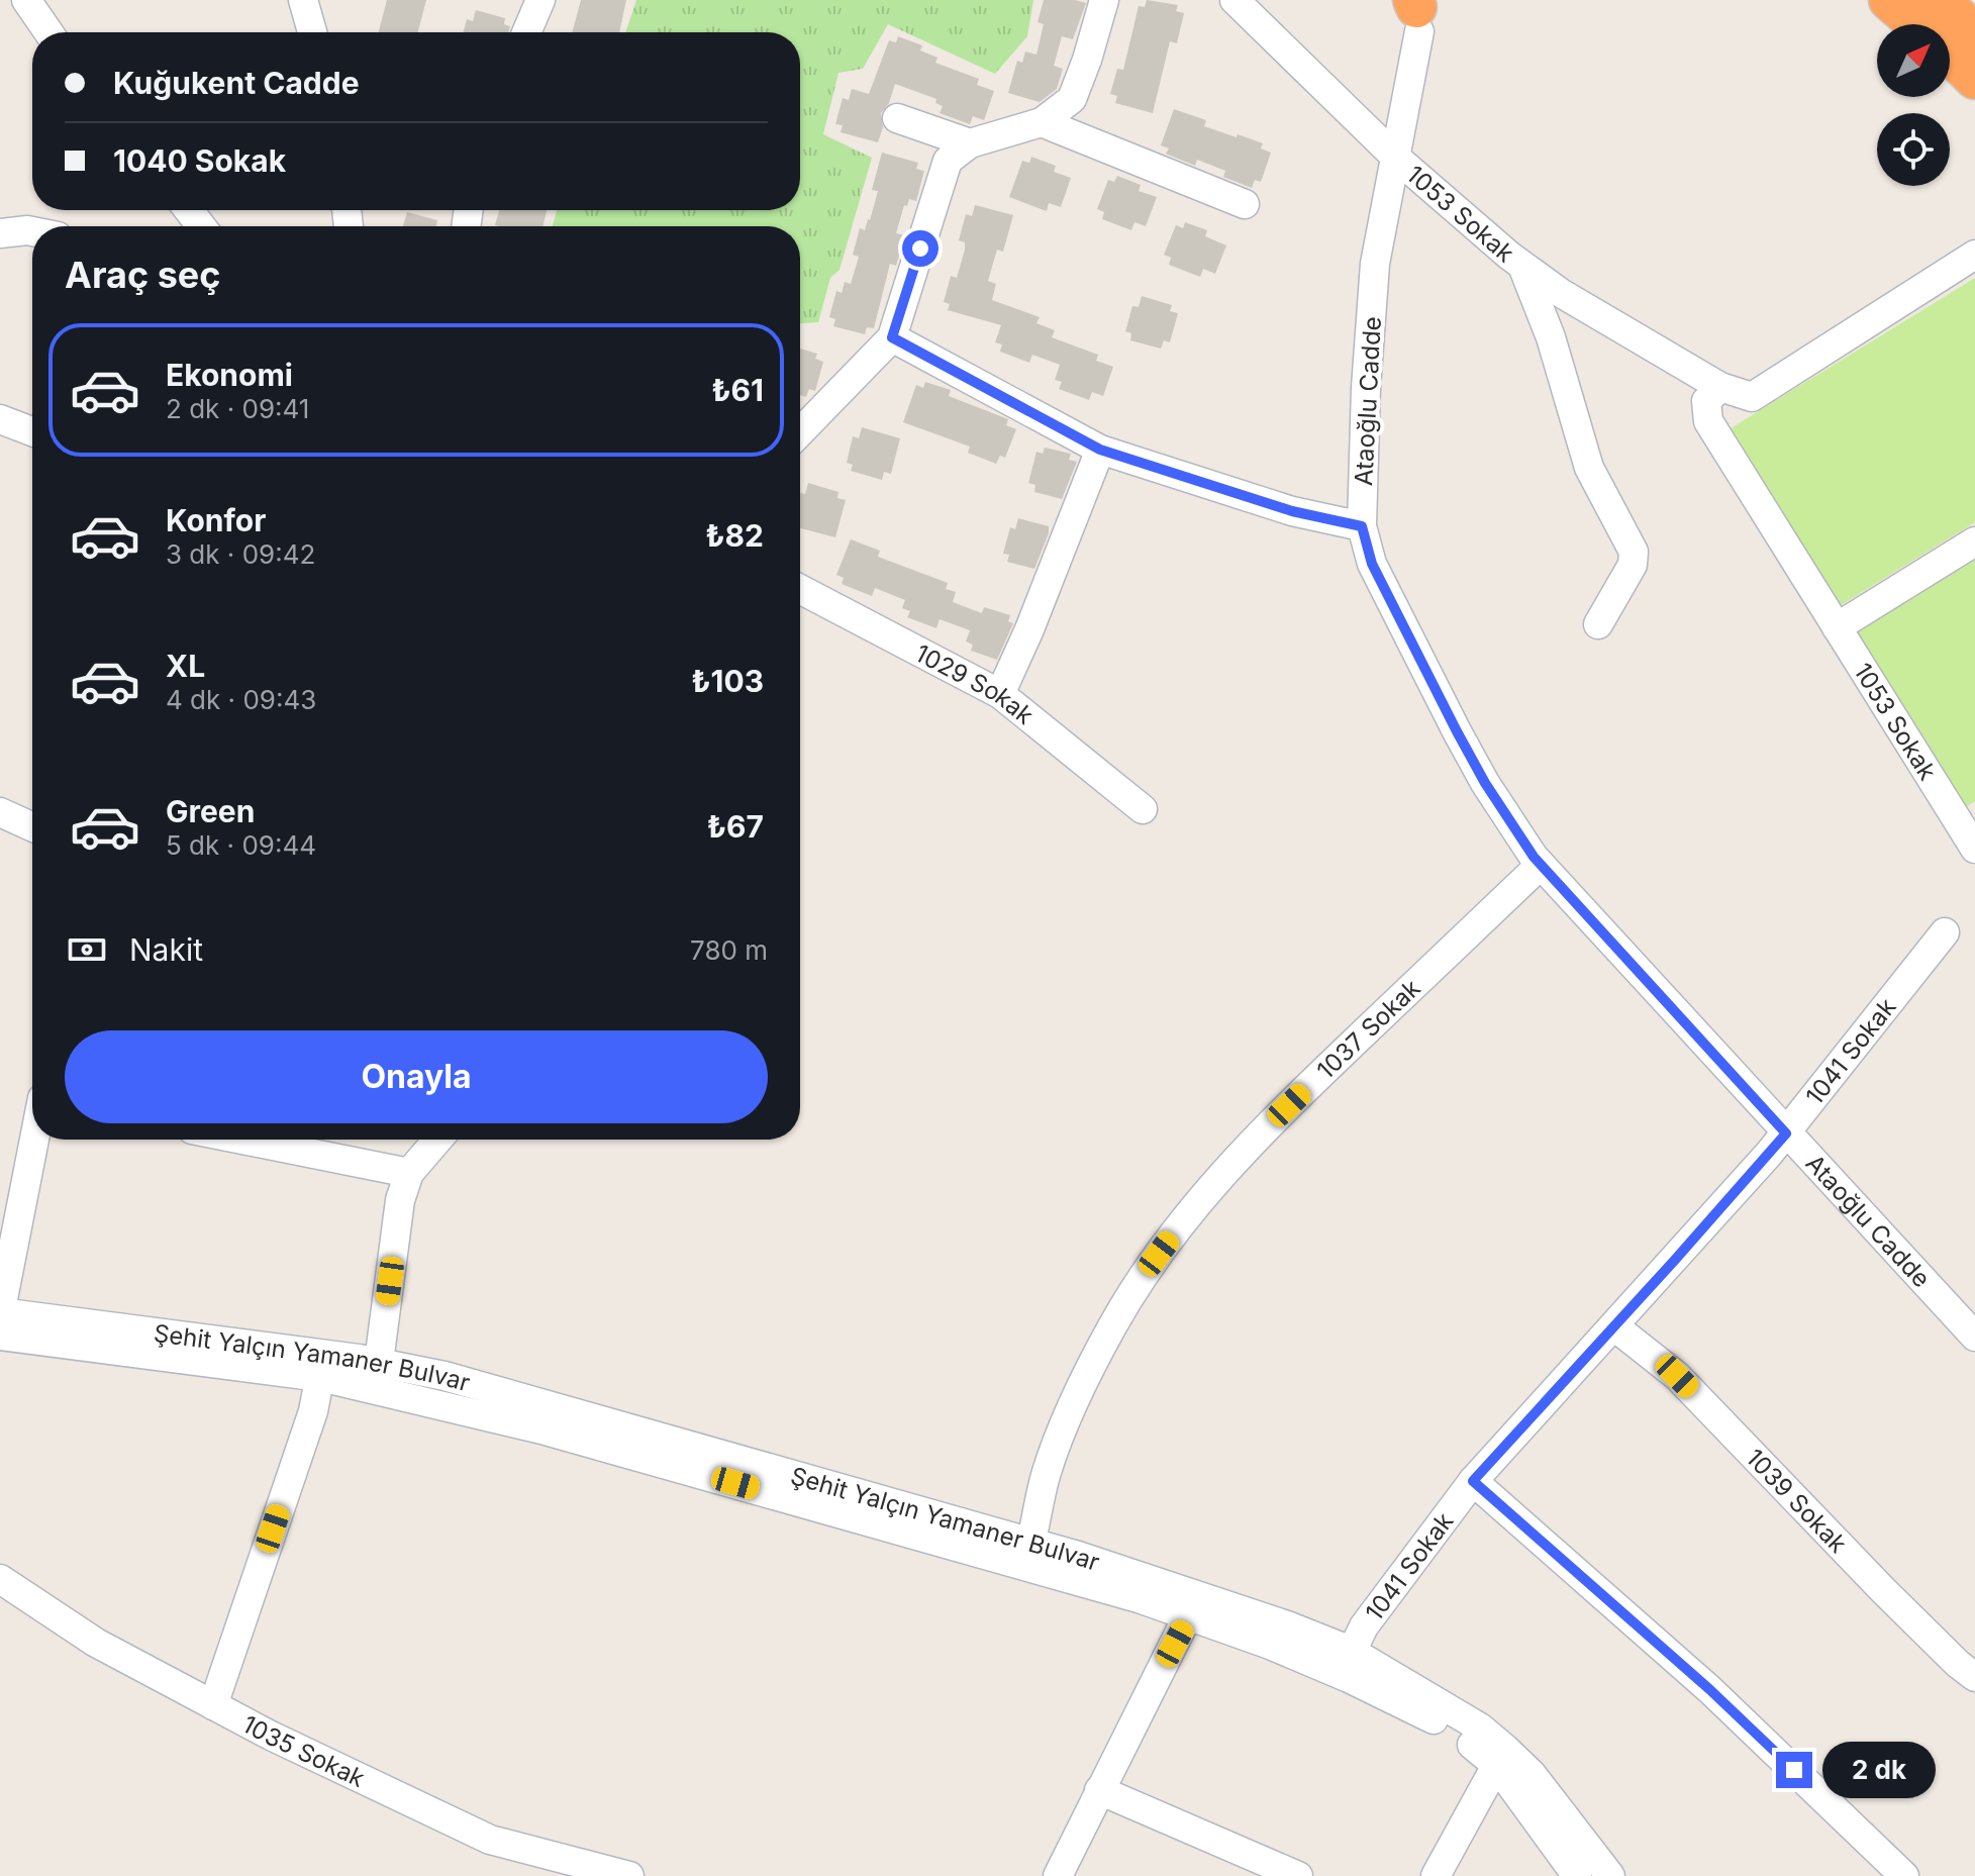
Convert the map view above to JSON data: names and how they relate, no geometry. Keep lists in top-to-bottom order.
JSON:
{
  "streets": {
    "street": [
      "1053 Sokak",
      "Ataoğlu Cadde",
      "1029 Sokak",
      "1037 Sokak",
      "1041 Sokak",
      "Şehit Yalçın Yamaner Bulvar",
      "1039 Sokak",
      "1035 Sokak"
    ]
  },
  "crossings": [
    ["1053 Sokak", "Ataoğlu Cadde"],
    ["Ataoğlu Cadde", "1037 Sokak"],
    ["Ataoğlu Cadde", "1041 Sokak"],
    ["1037 Sokak", "Şehit Yalçın Yamaner Bulvar"],
    ["1041 Sokak", "Şehit Yalçın Yamaner Bulvar"],
    ["1041 Sokak", "1039 Sokak"]
  ],
  "north": "top right",
  "page": {
    "banner": ["Kuğukent Cadde", "1040 Sokak"],
    "heading": "Araç seç",
    "list": [
      {
        "name": "Ekonomi",
        "note": "2 dk · 09:41",
        "value": "₺61"
      },
      {
        "name": "Konfor",
        "note": "3 dk · 09:42",
        "value": "₺82"
      },
      {
        "name": "XL",
        "note": "4 dk · 09:43",
        "value": "₺103"
      },
      {
        "name": "Green",
        "note": "5 dk · 09:44",
        "value": "₺67"
      }
    ],
    "pay": ["Nakit", "780 m"],
    "buttons": "Onayla",
    "bubble": "2 dk"
  }
}
